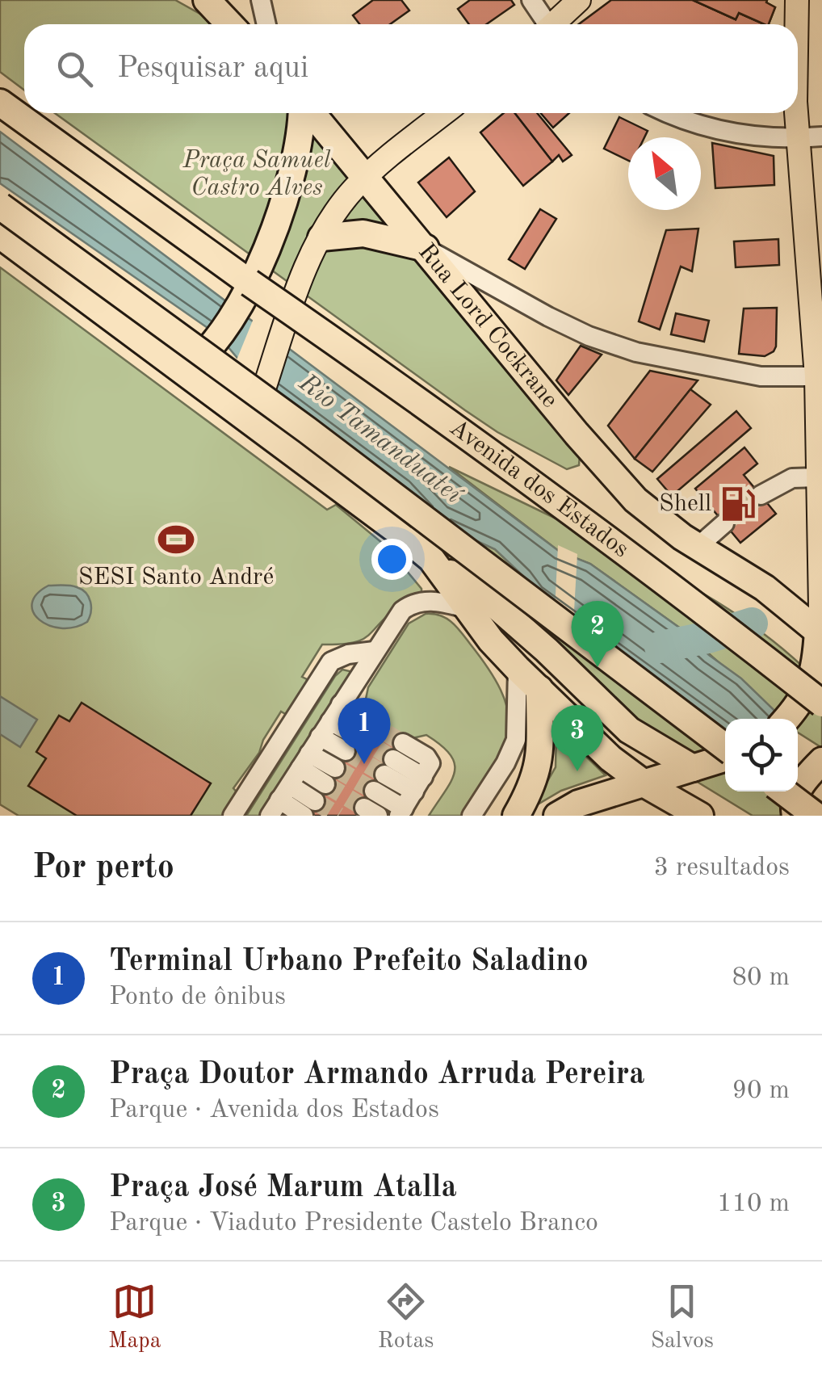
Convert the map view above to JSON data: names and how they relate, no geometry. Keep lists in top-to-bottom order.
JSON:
{
  "streets": {
    "highway": ["Rua Lord Cockrane", "Avenida dos Estados"]
  },
  "water": ["Rio Tamanduateí"],
  "parks": ["Praça Samuel Castro Alves"],
  "places": {
    "fuel station": ["Shell"],
    "sports": ["SESI Santo André"]
  },
  "north": "top left",
  "page": {
    "search": "Pesquisar aqui",
    "pins": ["2", "1", "3"],
    "heading": ["Por perto", "3 resultados"],
    "list": [
      {
        "mark": "1",
        "name": "Terminal Urbano Prefeito Saladino",
        "note": "Ponto de ônibus",
        "value": "80 m"
      },
      {
        "mark": "2",
        "name": "Praça Doutor Armando Arruda Pereira",
        "note": "Parque · Avenida dos Estados",
        "value": "90 m"
      },
      {
        "mark": "3",
        "name": "Praça José Marum Atalla",
        "note": "Parque · Viaduto Presidente Castelo Branco",
        "value": "110 m"
      }
    ],
    "nav": ["Mapa", "Rotas", "Salvos"]
  }
}
